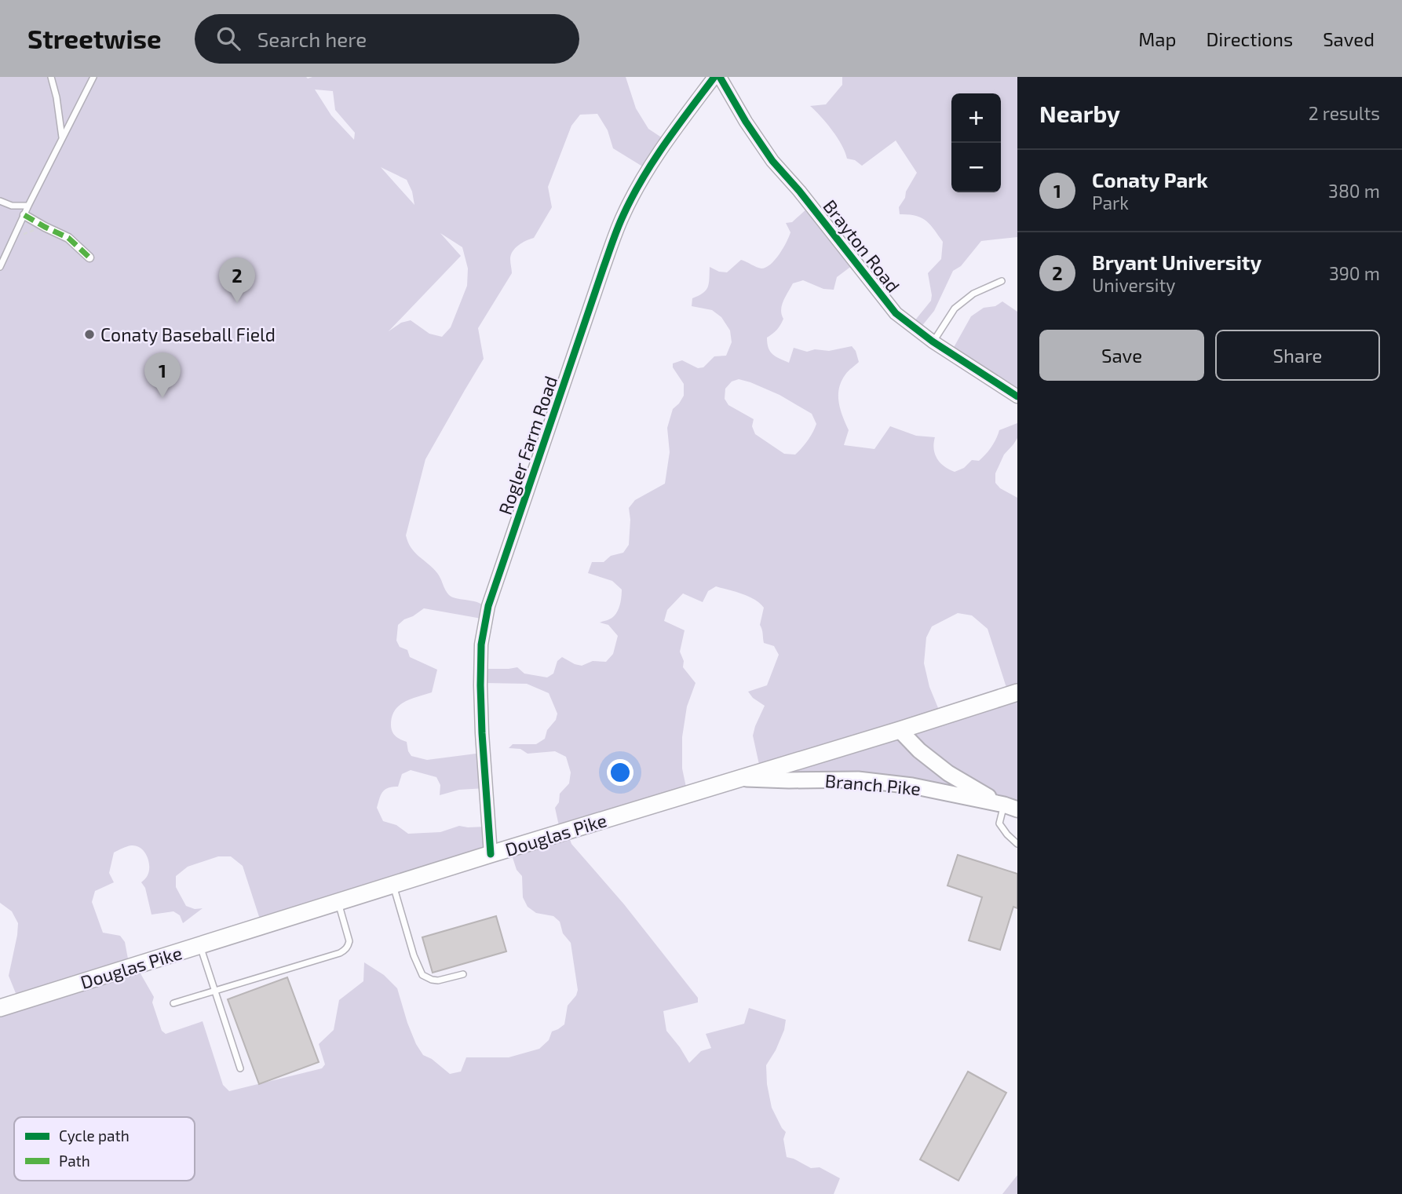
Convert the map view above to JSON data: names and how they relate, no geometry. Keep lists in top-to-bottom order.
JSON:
{
  "streets": {
    "main road": ["Branch Pike", "Douglas Pike"],
    "street": ["Brayton Road", "Rogler Farm Road"]
  },
  "crossings": [
    ["Rogler Farm Road", "Douglas Pike"],
    ["Branch Pike", "Douglas Pike"]
  ],
  "places": ["Conaty Baseball Field"],
  "legend": ["Cycle path", "Path"],
  "page": {
    "header": "Streetwise",
    "search": "Search here",
    "nav": ["Map", "Directions", "Saved"],
    "heading": ["Nearby", "2 results"],
    "map_buttons": ["+", "−"],
    "list": [
      {
        "mark": "1",
        "name": "Conaty Park",
        "note": "Park",
        "value": "380 m"
      },
      {
        "mark": "2",
        "name": "Bryant University",
        "note": "University",
        "value": "390 m"
      }
    ],
    "pins": ["2", "1"],
    "buttons": ["Save", "Share"]
  }
}
